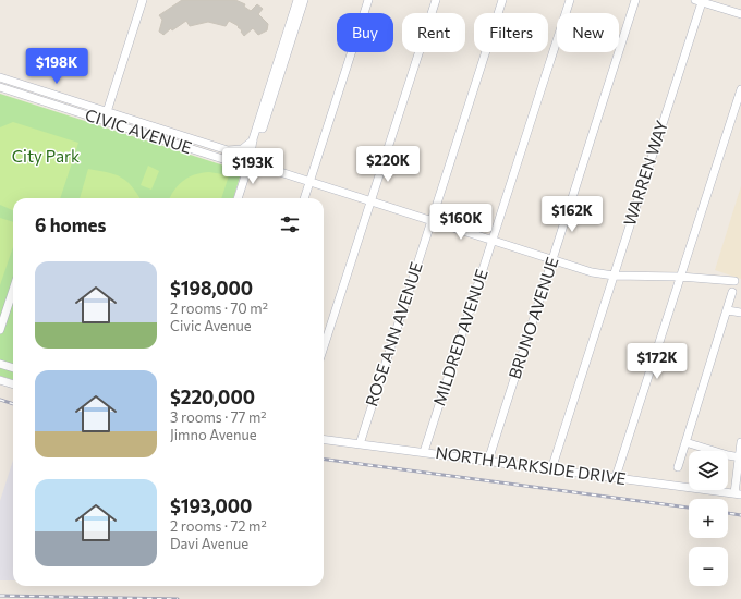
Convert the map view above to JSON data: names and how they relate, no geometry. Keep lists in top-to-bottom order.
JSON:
{
  "streets": {
    "street": [
      "CIVIC AVENUE",
      "WARREN WAY",
      "BRUNO AVENUE",
      "ROSE ANN AVENUE",
      "MILDRED AVENUE",
      "NORTH PARKSIDE DRIVE"
    ]
  },
  "crossings": [
    ["WARREN WAY", "NORTH PARKSIDE DRIVE"],
    ["BRUNO AVENUE", "NORTH PARKSIDE DRIVE"],
    ["ROSE ANN AVENUE", "NORTH PARKSIDE DRIVE"],
    ["MILDRED AVENUE", "NORTH PARKSIDE DRIVE"]
  ],
  "parks": ["City Park"],
  "page": {
    "chip": [
      "Buy",
      "Rent",
      "Filters",
      "New"
    ],
    "price": [
      "$198K",
      "$220K",
      "$193K",
      "$162K",
      "$160K",
      "$172K"
    ],
    "heading": "6 homes",
    "list": [
      {
        "name": "$198,000",
        "note": "2 rooms · 70 m² · Civic Avenue"
      },
      {
        "name": "$220,000",
        "note": "3 rooms · 77 m² · Jimno Avenue"
      },
      {
        "name": "$193,000",
        "note": "2 rooms · 72 m² · Davi Avenue"
      }
    ],
    "map_buttons": ["+", "−"]
  }
}
